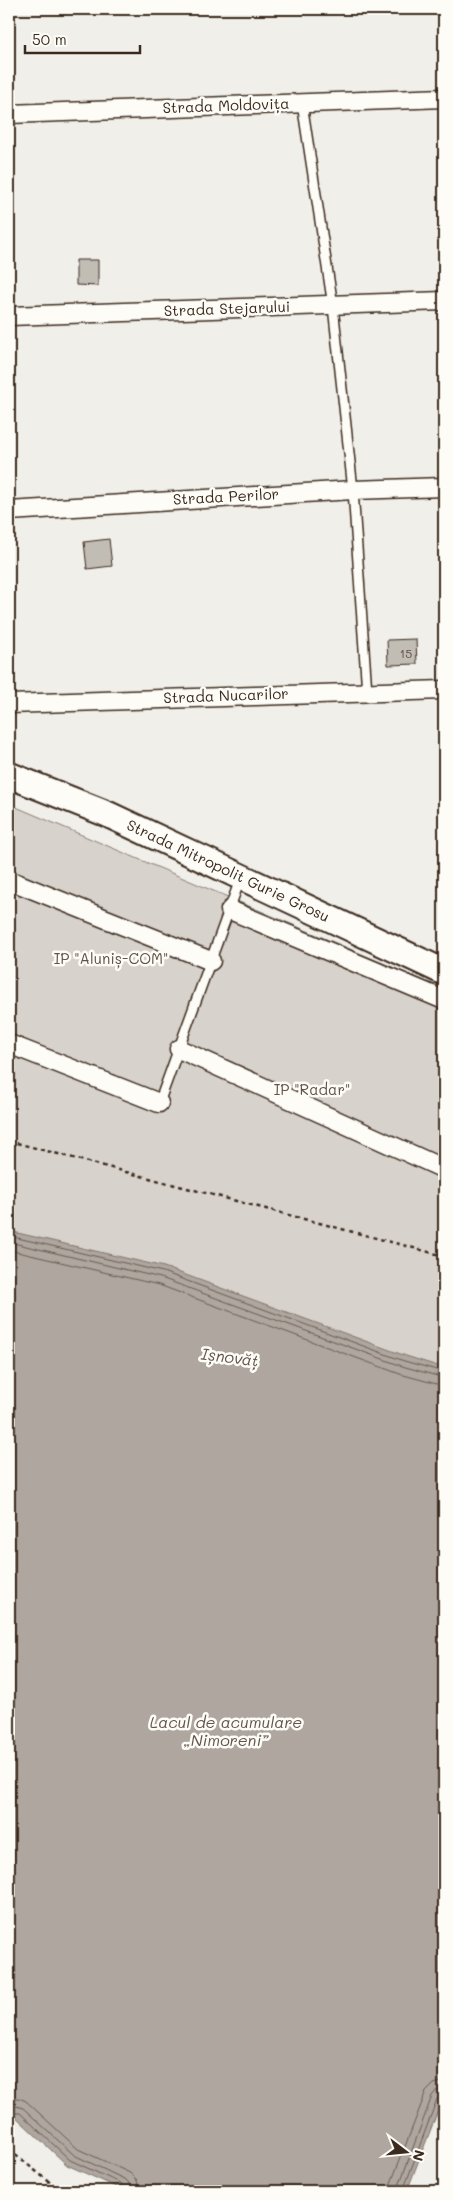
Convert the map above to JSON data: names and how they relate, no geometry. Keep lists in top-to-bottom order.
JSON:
{
  "streets": {
    "main road": ["Strada Mitropolit Gurie Grosu"],
    "street": [
      "Strada Moldovița",
      "Strada Stejarului",
      "Strada Perilor",
      "Strada Nucarilor"
    ]
  },
  "water": ["Ișnovăț", "Lacul de acumulare „Nimoreni”"],
  "parks": ["IP \"Aluniș-COM\"", "IP \"Radar\""],
  "house_numbers": ["15"],
  "scale_bar": "50 m",
  "north": "right"
}
